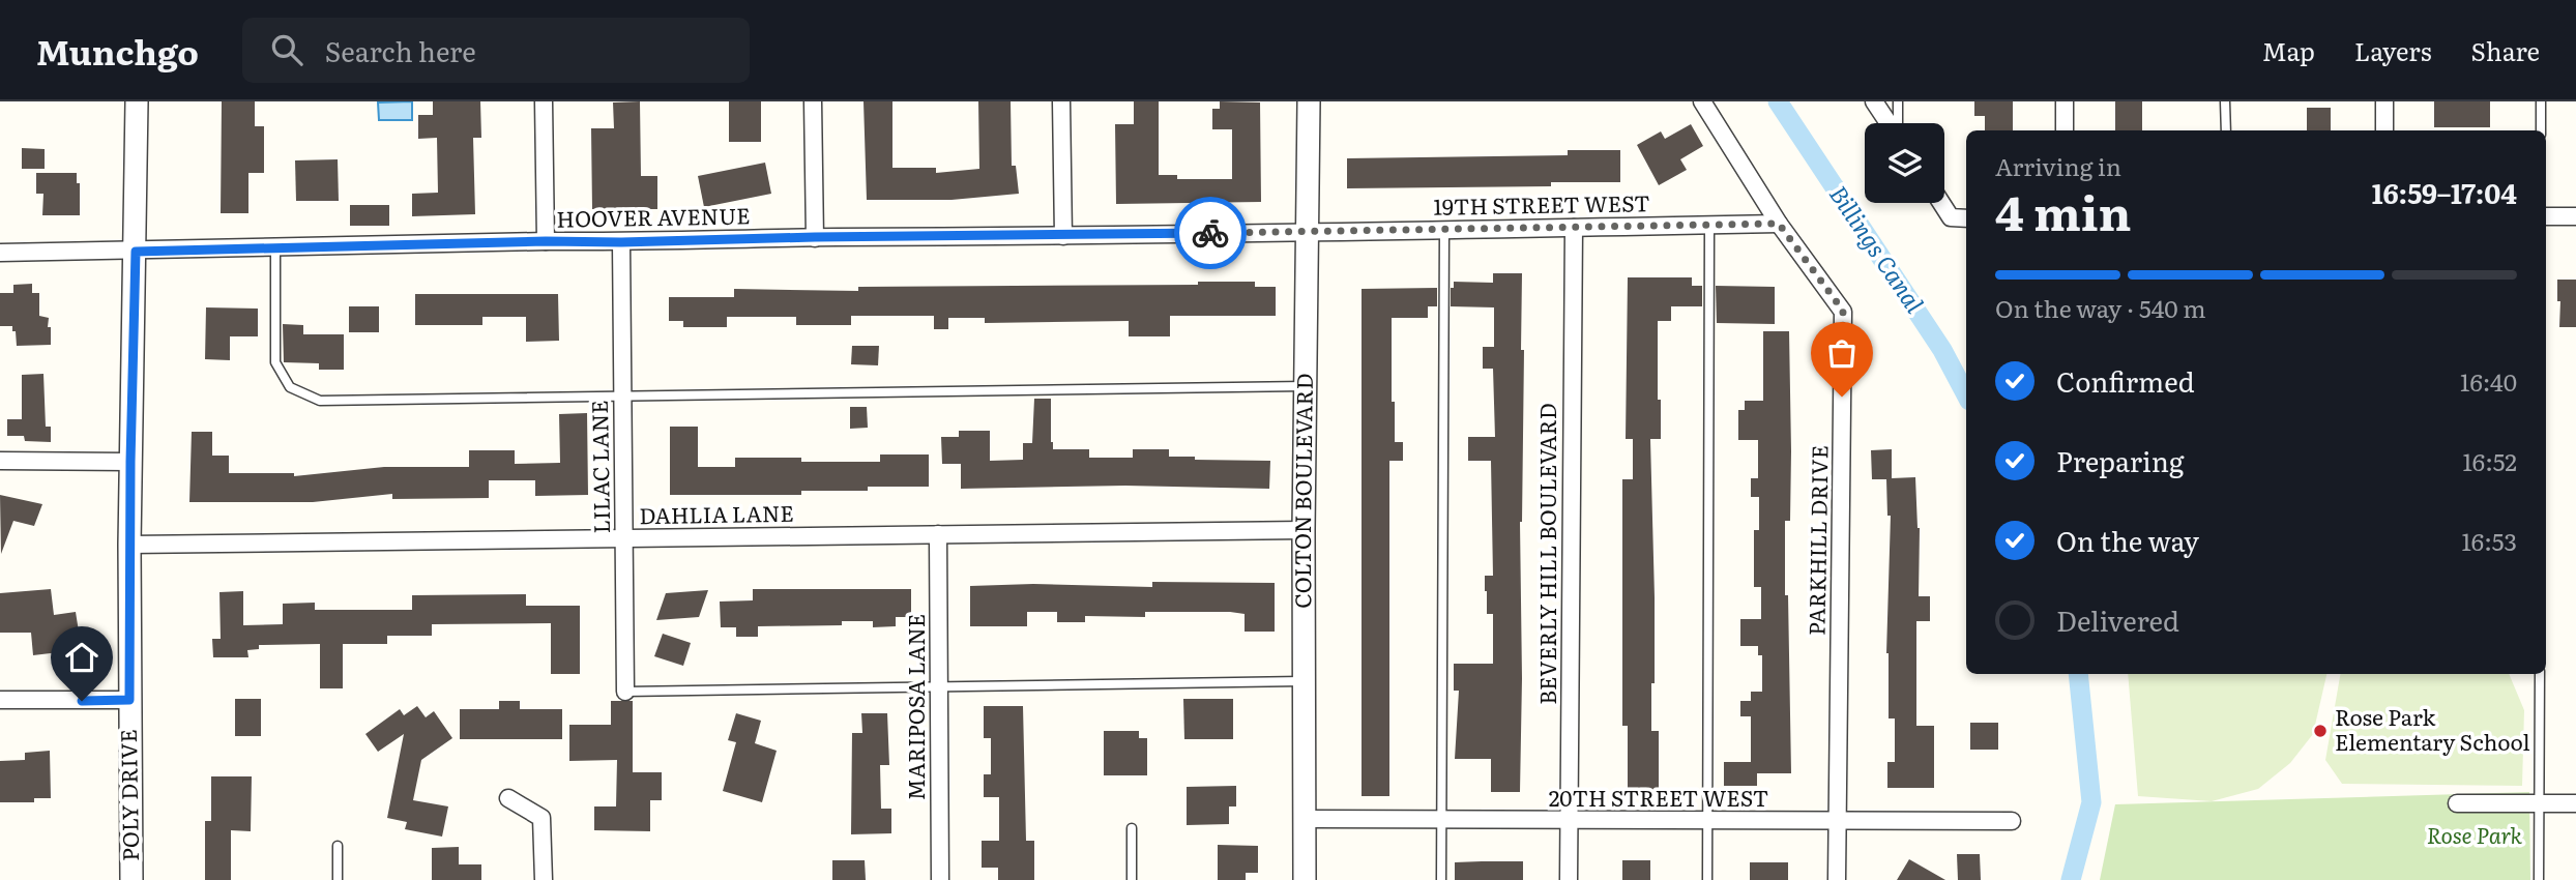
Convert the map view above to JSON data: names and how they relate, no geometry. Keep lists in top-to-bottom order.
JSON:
{
  "streets": {
    "street": [
      "19TH STREET WEST",
      "HOOVER AVENUE",
      "LILAC LANE",
      "COLTON BOULEVARD",
      "DAHLIA LANE",
      "PARKHILL DRIVE",
      "BEVERLY HILL BOULEVARD",
      "MARIPOSA LANE",
      "POLY DRIVE",
      "20TH STREET WEST"
    ]
  },
  "crossings": [
    ["19TH STREET WEST", "HOOVER AVENUE"],
    ["19TH STREET WEST", "COLTON BOULEVARD"],
    ["19TH STREET WEST", "PARKHILL DRIVE"],
    ["19TH STREET WEST", "BEVERLY HILL BOULEVARD"],
    ["HOOVER AVENUE", "LILAC LANE"],
    ["HOOVER AVENUE", "COLTON BOULEVARD"],
    ["HOOVER AVENUE", "POLY DRIVE"],
    ["LILAC LANE", "DAHLIA LANE"],
    ["COLTON BOULEVARD", "DAHLIA LANE"],
    ["COLTON BOULEVARD", "20TH STREET WEST"],
    ["DAHLIA LANE", "MARIPOSA LANE"],
    ["DAHLIA LANE", "POLY DRIVE"],
    ["PARKHILL DRIVE", "20TH STREET WEST"],
    ["BEVERLY HILL BOULEVARD", "20TH STREET WEST"]
  ],
  "water": ["Billings Canal"],
  "parks": ["Rose Park"],
  "places": ["Rose Park Elementary School"],
  "page": {
    "header": "Munchgo",
    "search": "Search here",
    "nav": ["Map", "Layers", "Share"],
    "heading": ["4 min", "Arriving in", "16:59–17:04"],
    "bar": "On the way · 540 m",
    "list": [
      ["Confirmed", "16:40"],
      ["Preparing", "16:52"],
      ["On the way", "16:53"],
      "Delivered"
    ]
  }
}
